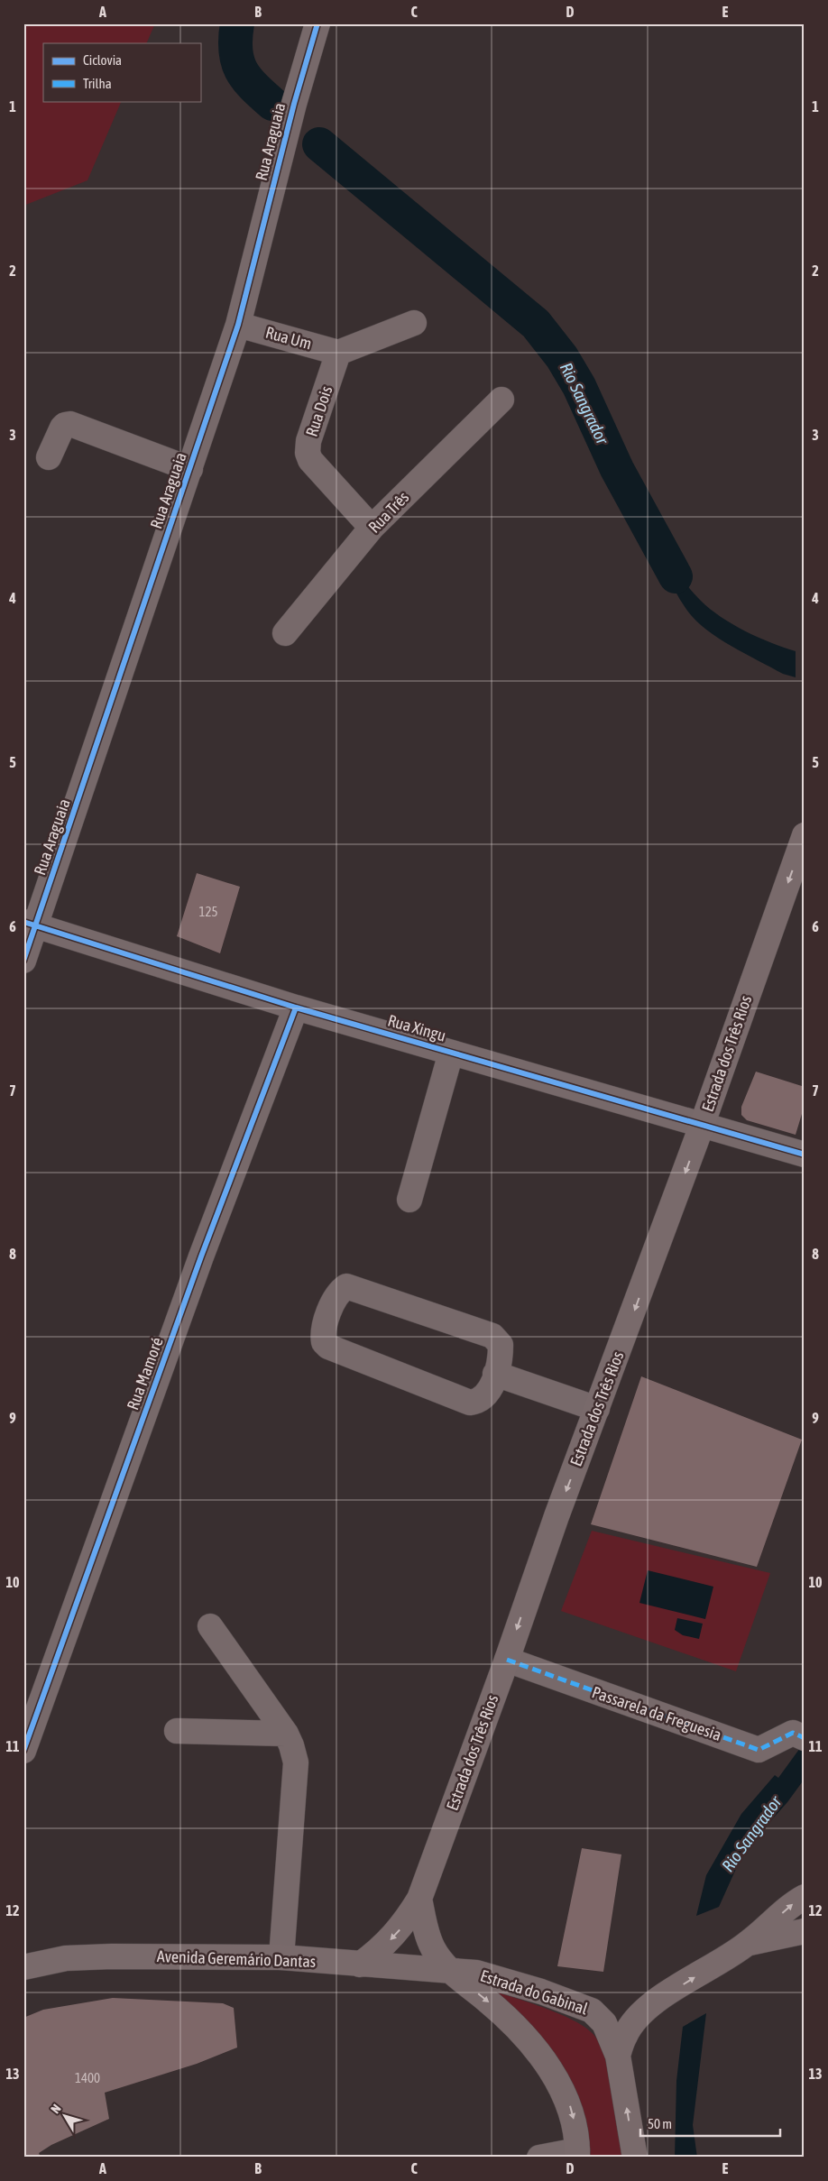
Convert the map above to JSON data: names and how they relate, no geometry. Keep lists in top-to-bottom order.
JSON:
{
  "streets": {
    "main road": ["Estrada dos Três Rios", "Avenida Geremário Dantas", "Estrada do Gabinal"],
    "street": [
      "Rua Araguaia",
      "Rua Um",
      "Rua Dois",
      "Rua Três",
      "Rua Xingu",
      "Rua Mamoré",
      "Passarela da Freguesia"
    ]
  },
  "crossings": [
    ["Rua Araguaia", "Rua Um"],
    ["Rua Araguaia", "Rua Xingu"],
    ["Rua Um", "Rua Dois"],
    ["Rua Dois", "Rua Três"],
    ["Rua Xingu", "Estrada dos Três Rios"],
    ["Rua Xingu", "Rua Mamoré"],
    ["Estrada dos Três Rios", "Passarela da Freguesia"],
    ["Estrada dos Três Rios", "Avenida Geremário Dantas"],
    ["Avenida Geremário Dantas", "Estrada do Gabinal"]
  ],
  "one_way": ["Estrada dos Três Rios"],
  "water": ["Rio Sangrador"],
  "house_numbers": ["125", "1400"],
  "legend": ["Ciclovia", "Trilha"],
  "scale_bar": "50 m",
  "north": "top left",
  "grid": {
    "columns": [
      "A",
      "B",
      "C",
      "D",
      "E"
    ],
    "rows": [
      "1",
      "2",
      "3",
      "4",
      "5",
      "6",
      "7",
      "8",
      "9",
      "10",
      "11",
      "12",
      "13"
    ]
  }
}
